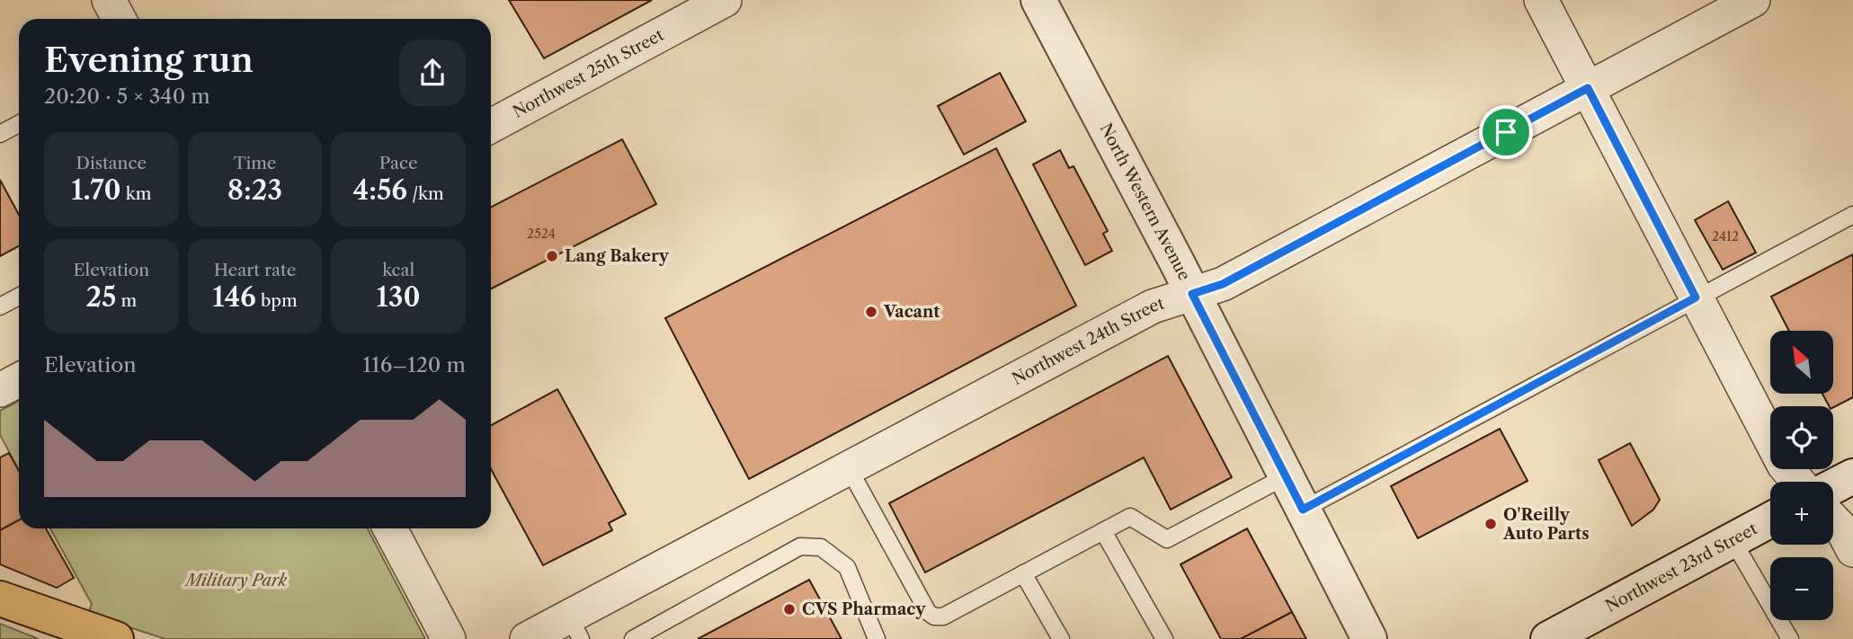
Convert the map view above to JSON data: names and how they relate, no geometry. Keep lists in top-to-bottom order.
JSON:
{
  "streets": {
    "street": [
      "Northwest 25th Street",
      "North Western Avenue",
      "Northwest 24th Street",
      "Northwest 23rd Street"
    ]
  },
  "crossings": [
    ["North Western Avenue", "Northwest 24th Street"]
  ],
  "parks": ["Military Park"],
  "places": [
    "Lang Bakery",
    "Vacant",
    "O'Reilly Auto Parts",
    "CVS Pharmacy"
  ],
  "house_numbers": ["2524", "2412"],
  "north": "top left",
  "page": {
    "heading": ["Evening run", "20:20 · 5 × 340 m"],
    "stats": [
      ["Distance", "1.70 km"],
      ["Time", "8:23"],
      ["Pace", "4:56 /km"],
      ["Elevation", "25 m"],
      ["Heart rate", "146 bpm"],
      ["kcal", "130"]
    ],
    "map_buttons": ["+", "−"],
    "chart": ["Elevation", "116–120 m"]
  }
}
